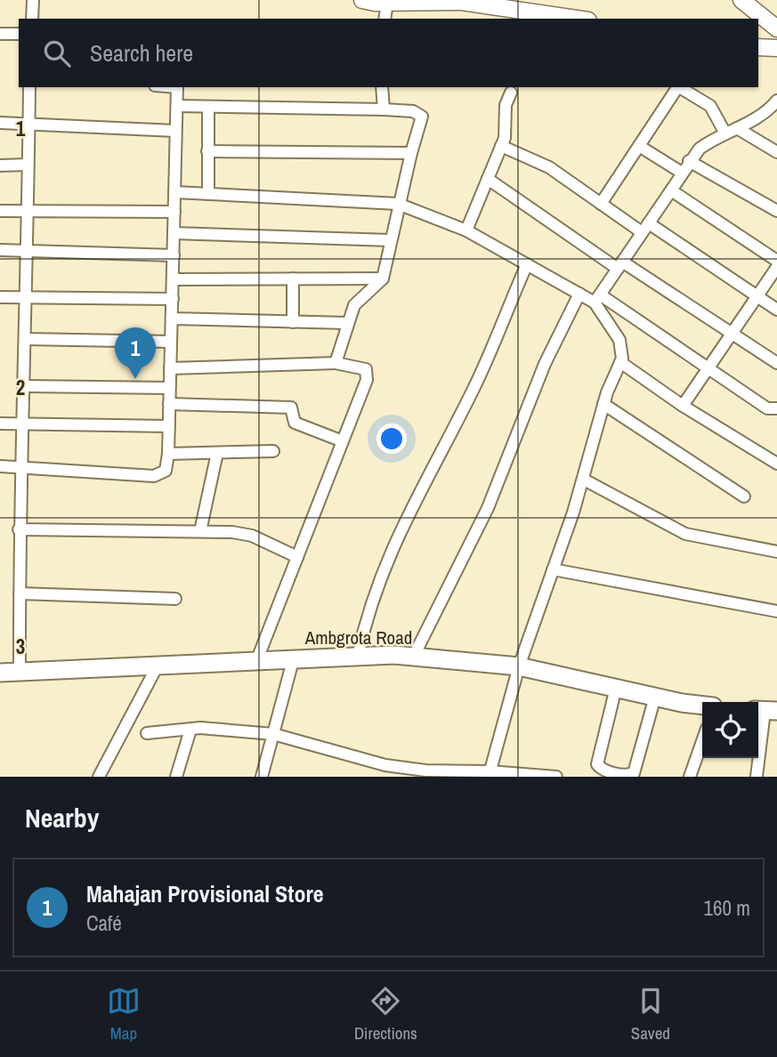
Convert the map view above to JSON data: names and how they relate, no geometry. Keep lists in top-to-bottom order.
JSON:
{
  "streets": {
    "main road": ["Ambgrota Road"]
  },
  "page": {
    "search": "Search here",
    "pins": "1",
    "heading": "Nearby",
    "list": [
      {
        "mark": "1",
        "name": "Mahajan Provisional Store",
        "note": "Café",
        "value": "160 m"
      }
    ],
    "nav": ["Map", "Directions", "Saved"]
  },
  "grid": {
    "rows": ["1", "2", "3"]
  }
}
